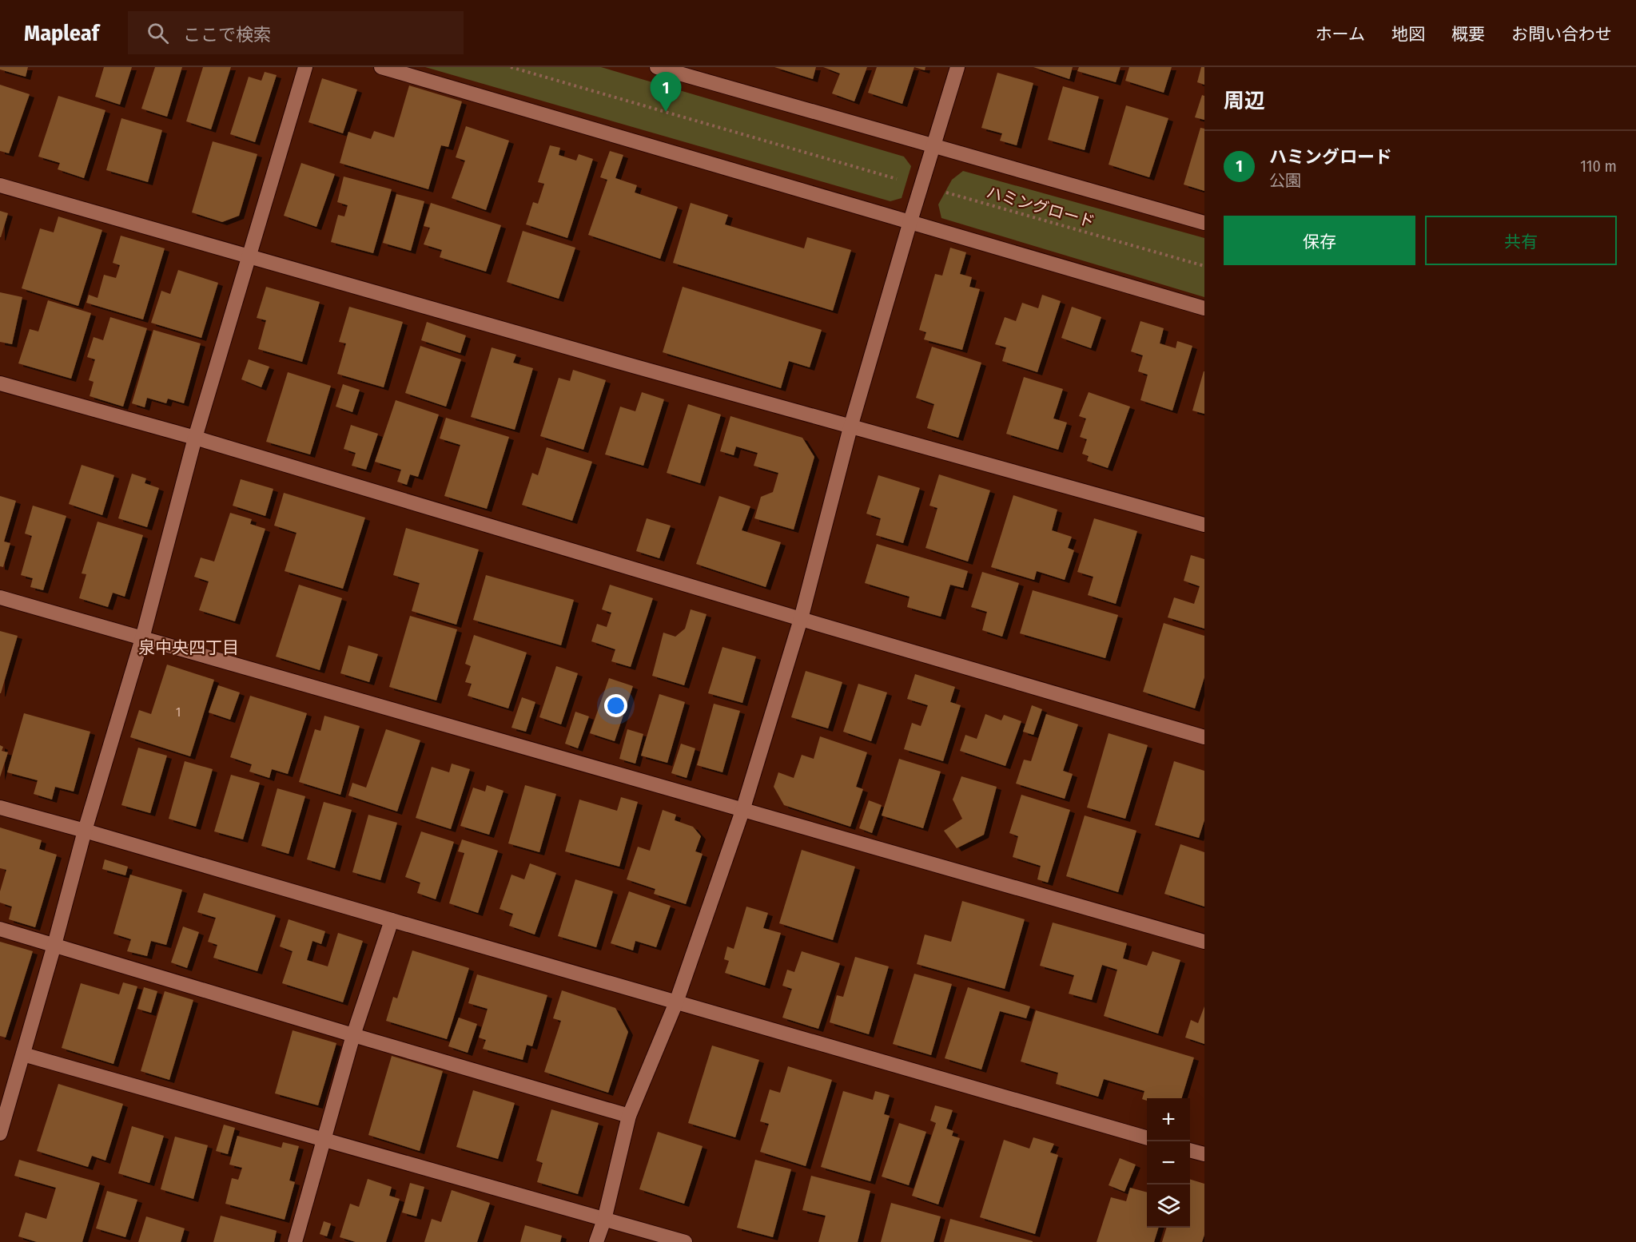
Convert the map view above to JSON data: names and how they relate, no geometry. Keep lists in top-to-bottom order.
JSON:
{
  "streets": {
    "path": ["ハミングロード"]
  },
  "districts": ["泉中央四丁目"],
  "house_numbers": ["1"],
  "page": {
    "header": "Mapleaf",
    "search": "ここで検索",
    "nav": [
      "ホーム",
      "地図",
      "概要",
      "お問い合わせ"
    ],
    "heading": "周辺",
    "pins": "1",
    "list": [
      {
        "mark": "1",
        "name": "ハミングロード",
        "note": "公園",
        "value": "110 m"
      }
    ],
    "buttons": ["保存", "共有"],
    "map_buttons": ["+", "−"]
  }
}
